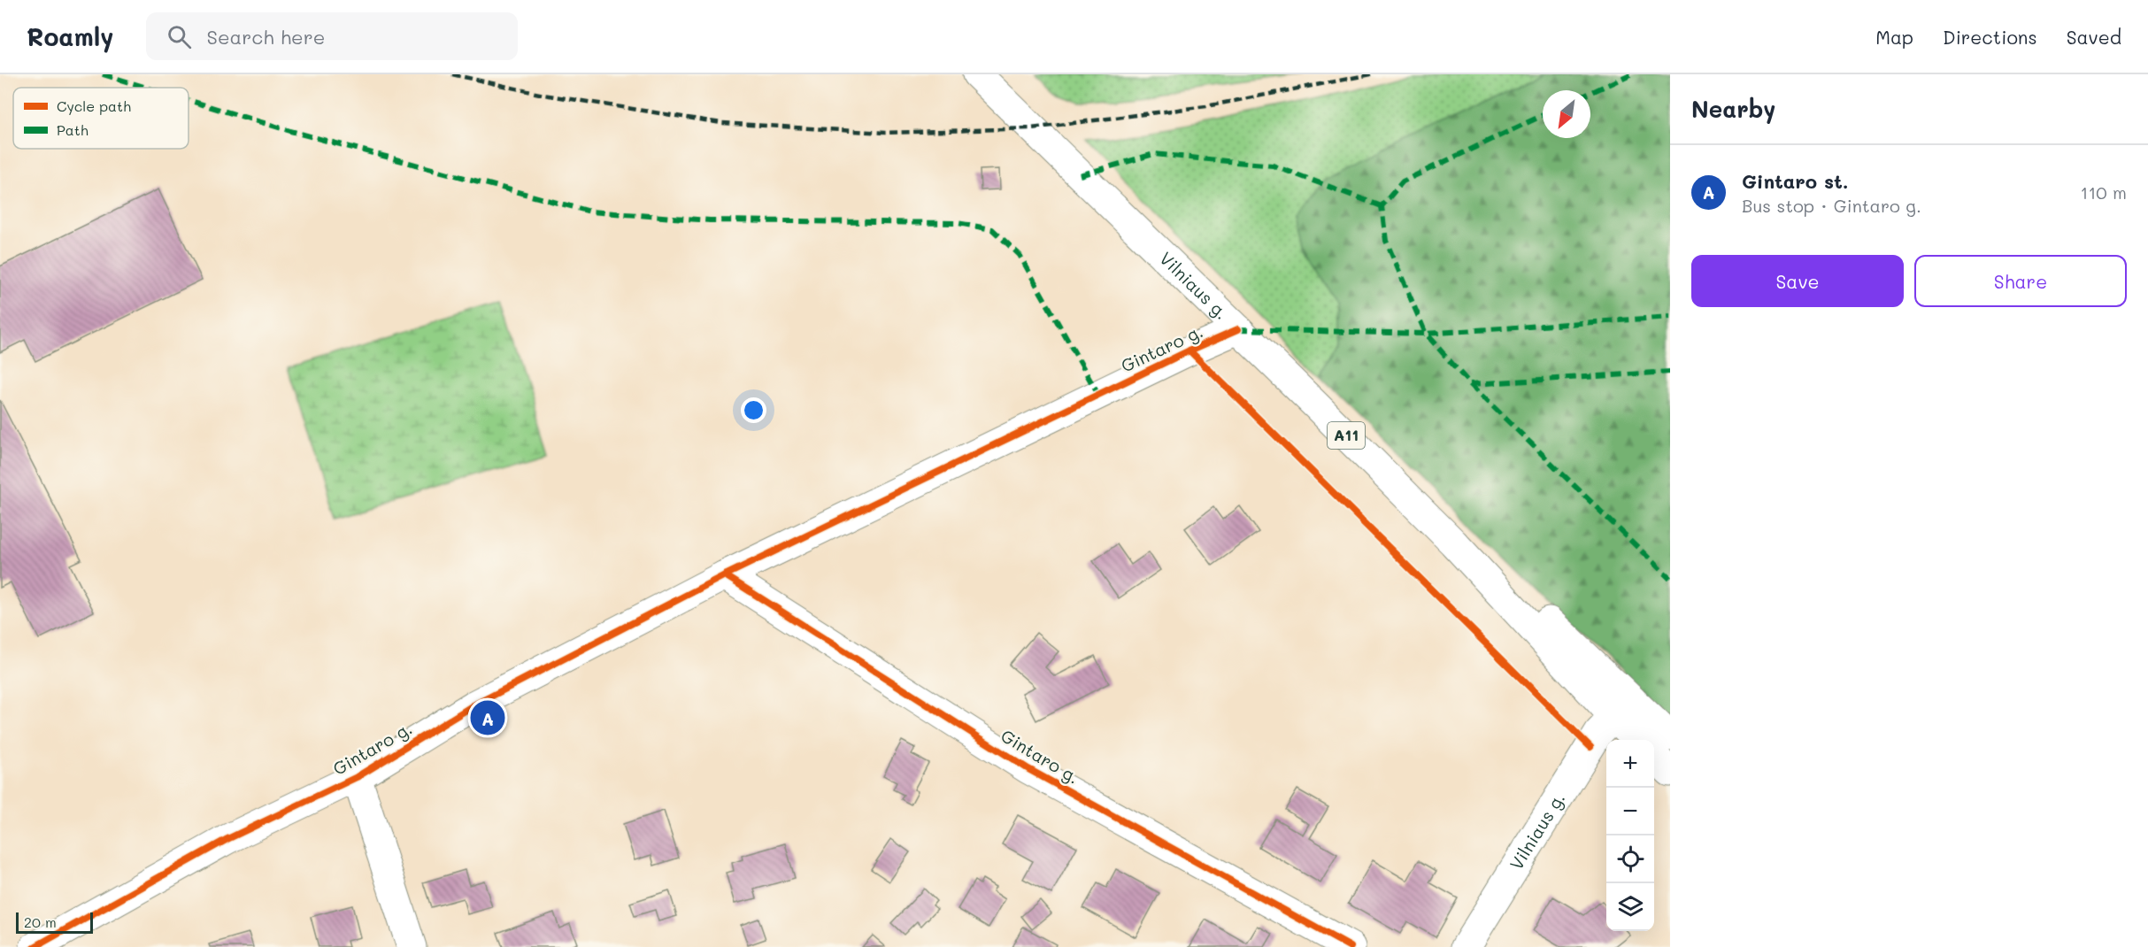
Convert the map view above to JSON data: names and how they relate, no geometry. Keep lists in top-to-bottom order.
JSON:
{
  "streets": {
    "main road": ["Vilniaus g.", "Gintaro g.", "A11"]
  },
  "crossings": [
    ["Vilniaus g.", "Gintaro g."]
  ],
  "legend": ["Cycle path", "Path"],
  "scale_bar": "20 m",
  "north": "bottom left",
  "page": {
    "header": "Roamly",
    "search": "Search here",
    "nav": ["Map", "Directions", "Saved"],
    "heading": "Nearby",
    "list": [
      {
        "mark": "A",
        "name": "Gintaro st.",
        "note": "Bus stop · Gintaro g.",
        "value": "110 m"
      }
    ],
    "buttons": ["Save", "Share"],
    "pins": "A",
    "map_buttons": ["+", "−"],
    "scale": "20 m"
  }
}
